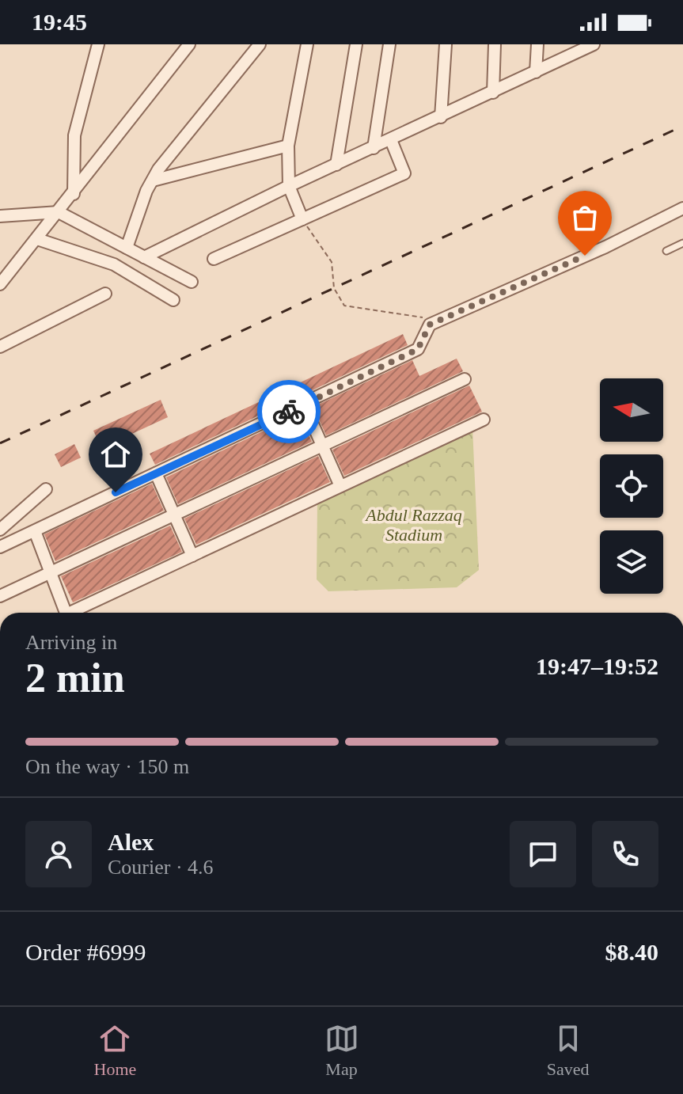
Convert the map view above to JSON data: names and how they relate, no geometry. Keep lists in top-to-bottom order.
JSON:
{
  "parks": ["Abdul Razzaq Stadium"],
  "north": "left",
  "page": {
    "status": "19:45",
    "heading": ["2 min", "Arriving in", "19:47–19:52"],
    "panel": [
      "Alex",
      "Courier · 4.6",
      "Order #6999",
      "$8.40"
    ],
    "bar": "On the way · 150 m",
    "tabs": ["Home", "Map", "Saved"]
  }
}
